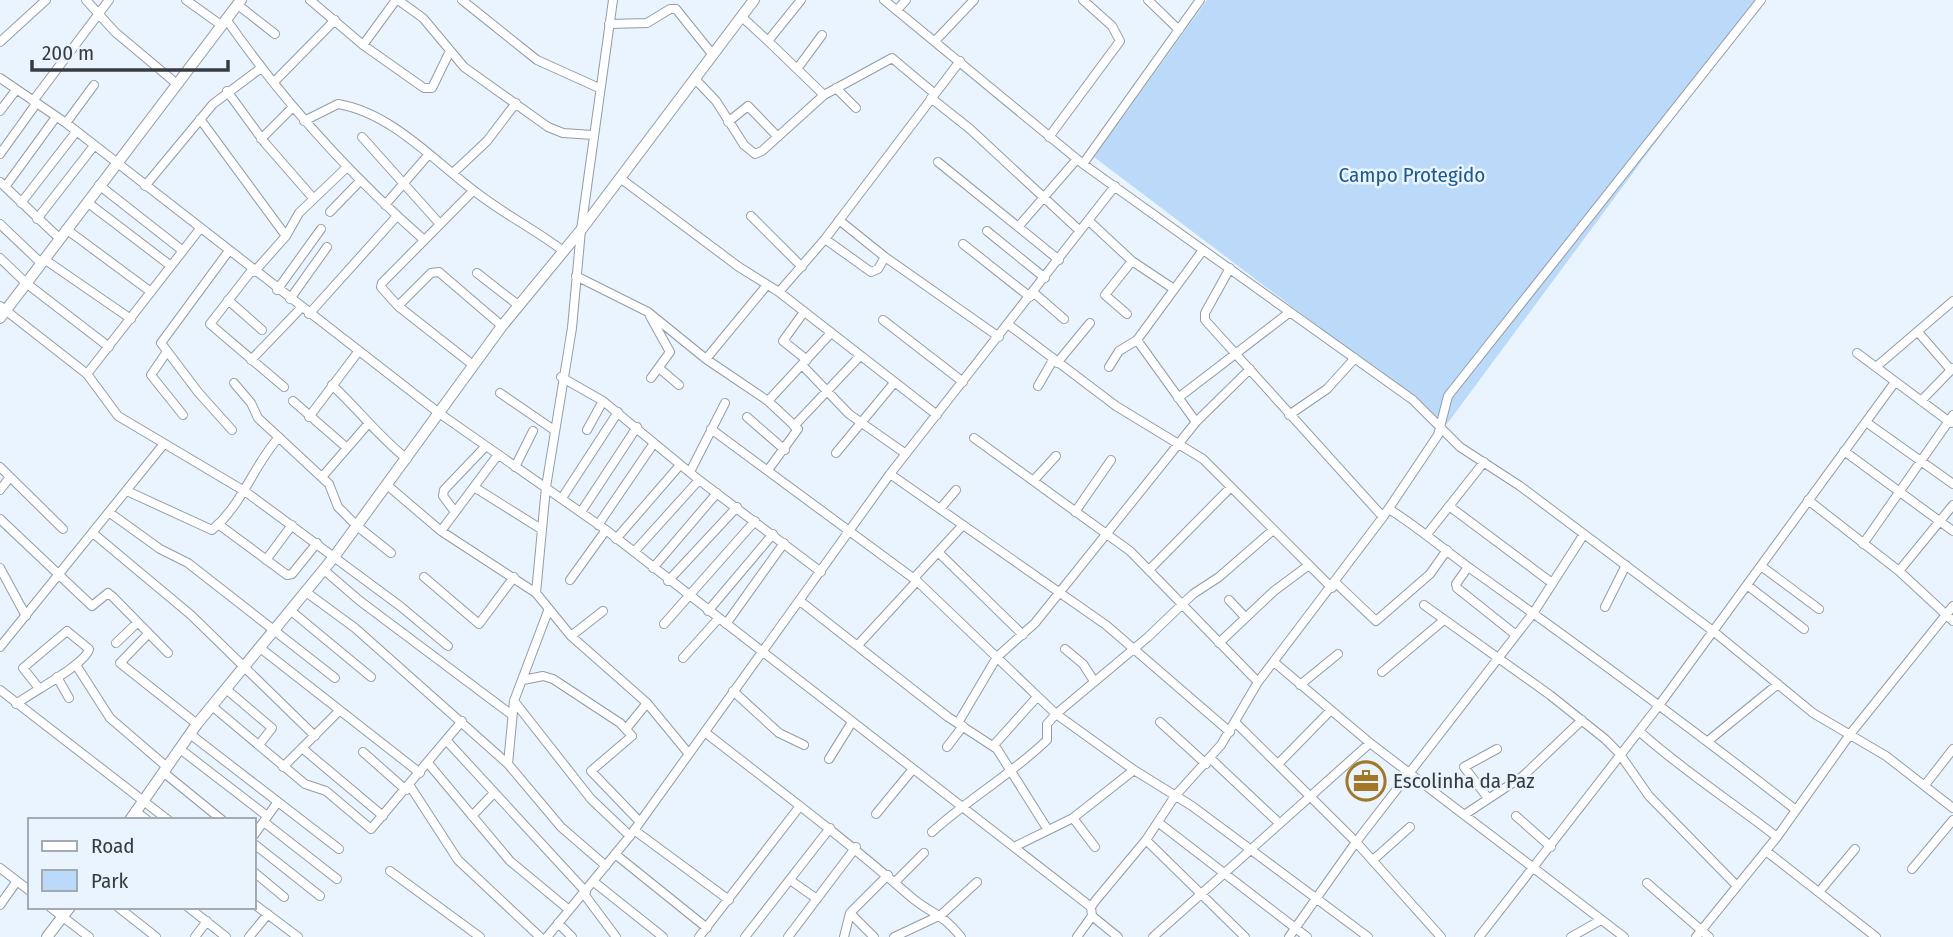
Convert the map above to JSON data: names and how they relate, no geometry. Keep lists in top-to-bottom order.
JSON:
{
  "parks": ["Campo Protegido"],
  "places": {
    "office": ["Escolinha da Paz"]
  },
  "legend": ["Road", "Park"],
  "scale_bar": "200 m"
}
